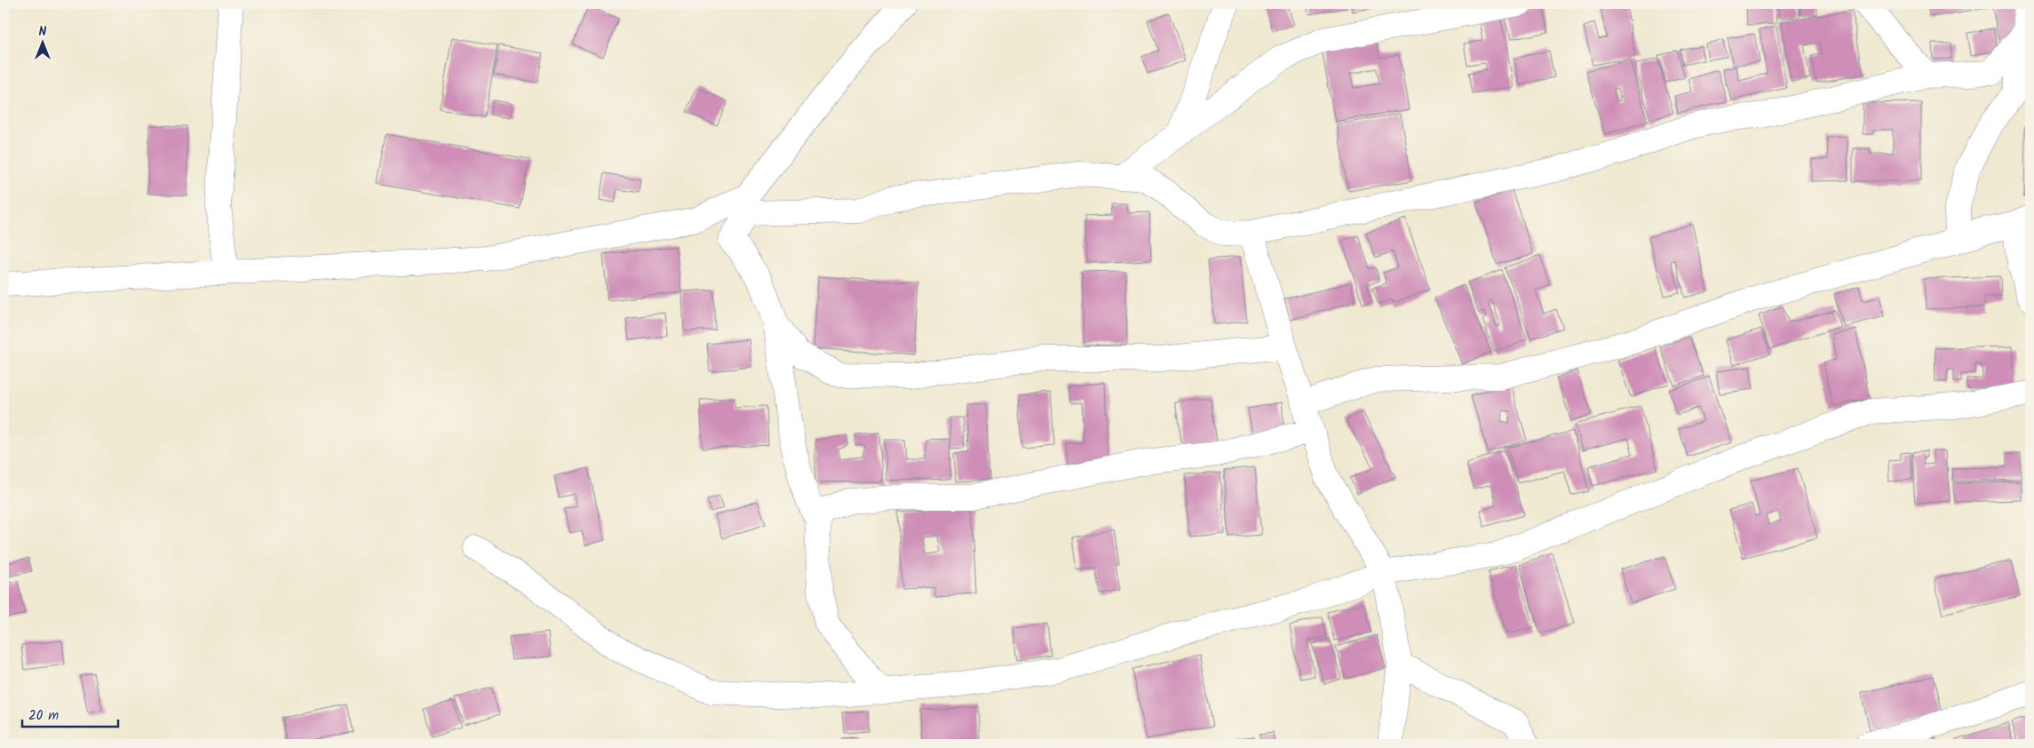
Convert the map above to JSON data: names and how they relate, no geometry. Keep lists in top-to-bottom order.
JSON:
{
  "scale_bar": "20 m",
  "north": "top"
}
